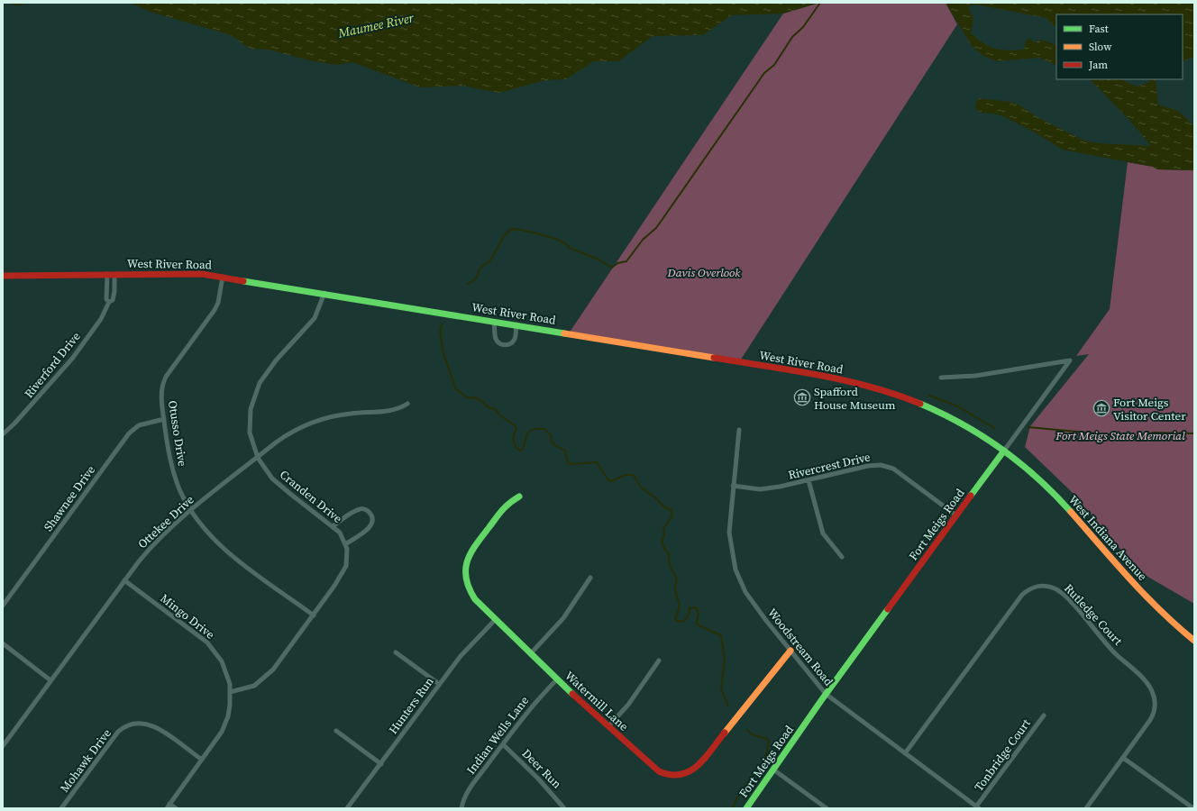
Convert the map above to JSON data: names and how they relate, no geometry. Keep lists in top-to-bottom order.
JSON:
{
  "streets": {
    "main road": [
      "West River Road",
      "Fort Meigs Road",
      "West Indiana Avenue",
      "Watermill Lane"
    ],
    "street": [
      "Riverford Drive",
      "Otusso Drive",
      "Rivercrest Drive",
      "Cranden Drive",
      "Shawnee Drive",
      "Ottekee Drive",
      "Rutledge Court",
      "Mingo Drive",
      "Woodstream Road",
      "Hunters Run",
      "Indian Wells Lane",
      "Tonbridge Court",
      "Mohawk Drive",
      "Deer Run"
    ]
  },
  "crossings": [
    ["West River Road", "Riverford Drive"],
    ["West River Road", "Otusso Drive"],
    ["West River Road", "Cranden Drive"],
    ["West River Road", "Fort Meigs Road"],
    ["West River Road", "West Indiana Avenue"],
    ["Otusso Drive", "Cranden Drive"],
    ["Otusso Drive", "Shawnee Drive"],
    ["Otusso Drive", "Ottekee Drive"],
    ["Rivercrest Drive", "Fort Meigs Road"],
    ["Rivercrest Drive", "Woodstream Road"],
    ["Cranden Drive", "Ottekee Drive"],
    ["Cranden Drive", "Mingo Drive"],
    ["Ottekee Drive", "Mingo Drive"],
    ["Fort Meigs Road", "West Indiana Avenue"],
    ["Fort Meigs Road", "Woodstream Road"],
    ["Rutledge Court", "Woodstream Road"],
    ["Mingo Drive", "Mohawk Drive"],
    ["Woodstream Road", "Watermill Lane"],
    ["Woodstream Road", "Tonbridge Court"],
    ["Watermill Lane", "Hunters Run"],
    ["Watermill Lane", "Indian Wells Lane"],
    ["Indian Wells Lane", "Deer Run"]
  ],
  "water": ["Maumee River"],
  "parks": ["Davis Overlook", "Fort Meigs State Memorial"],
  "places": {
    "museum": ["Spafford House Museum", "Fort Meigs Visitor Center"]
  },
  "legend": ["Fast", "Slow", "Jam"]
}
